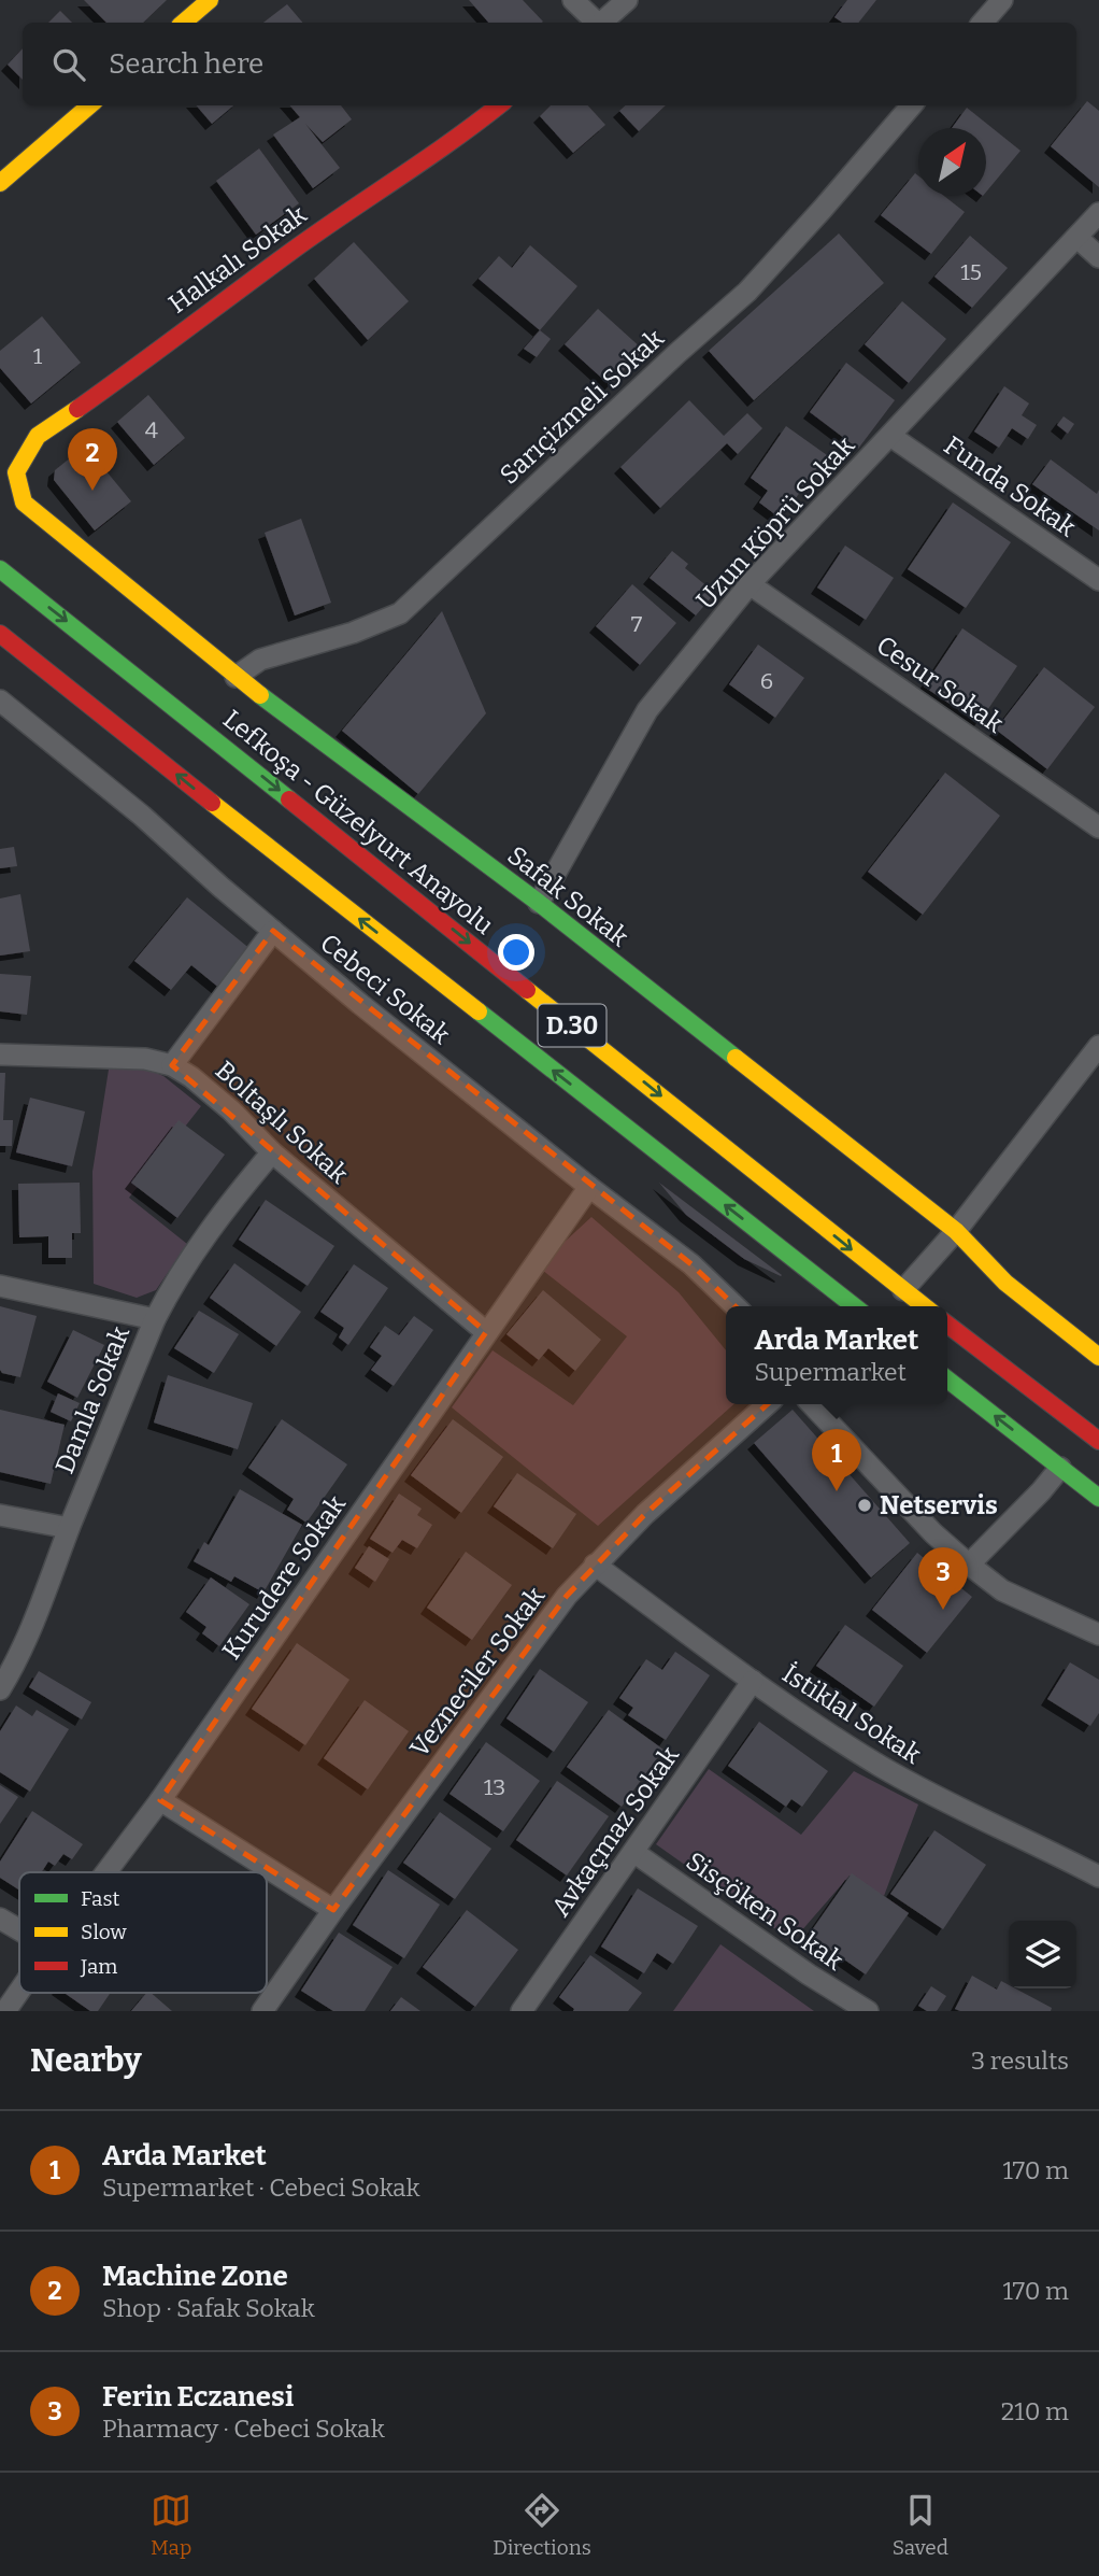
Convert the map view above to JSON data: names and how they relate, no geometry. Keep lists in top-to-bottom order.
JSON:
{
  "streets": {
    "main road": [
      "Halkalı Sokak",
      "Lefkoşa - Güzelyurt Anayolu",
      "Safak Sokak",
      "D.30"
    ],
    "street": [
      "Sarıçizmeli Sokak",
      "Funda Sokak",
      "Uzun Köprü Sokak",
      "Cesur Sokak",
      "Cebeci Sokak",
      "Boltaşlı Sokak",
      "Damla Sokak",
      "Kurudere Sokak",
      "Vezneciler Sokak",
      "İstiklal Sokak",
      "Avkaçmaz Sokak",
      "Sisçöken Sokak"
    ]
  },
  "crossings": [
    ["Halkalı Sokak", "Safak Sokak"],
    ["Sarıçizmeli Sokak", "Safak Sokak"],
    ["Funda Sokak", "Uzun Köprü Sokak"],
    ["Uzun Köprü Sokak", "Cesur Sokak"],
    ["Uzun Köprü Sokak", "Safak Sokak"],
    ["Cebeci Sokak", "Kurudere Sokak"],
    ["Boltaşlı Sokak", "Damla Sokak"],
    ["Boltaşlı Sokak", "Kurudere Sokak"],
    ["Vezneciler Sokak", "İstiklal Sokak"],
    ["İstiklal Sokak", "Avkaçmaz Sokak"],
    ["Avkaçmaz Sokak", "Sisçöken Sokak"]
  ],
  "places": ["Netservis"],
  "house_numbers": [
    "15",
    "1",
    "4",
    "7",
    "6",
    "13"
  ],
  "legend": ["Fast", "Slow", "Jam"],
  "north": "top right",
  "page": {
    "search": "Search here",
    "pins": ["2", "1", "3"],
    "popup": ["Arda Market", "Supermarket"],
    "heading": ["Nearby", "3 results"],
    "list": [
      {
        "mark": "1",
        "name": "Arda Market",
        "note": "Supermarket · Cebeci Sokak",
        "value": "170 m"
      },
      {
        "mark": "2",
        "name": "Machine Zone",
        "note": "Shop · Safak Sokak",
        "value": "170 m"
      },
      {
        "mark": "3",
        "name": "Ferin Eczanesi",
        "note": "Pharmacy · Cebeci Sokak",
        "value": "210 m"
      }
    ],
    "nav": ["Map", "Directions", "Saved"]
  }
}
